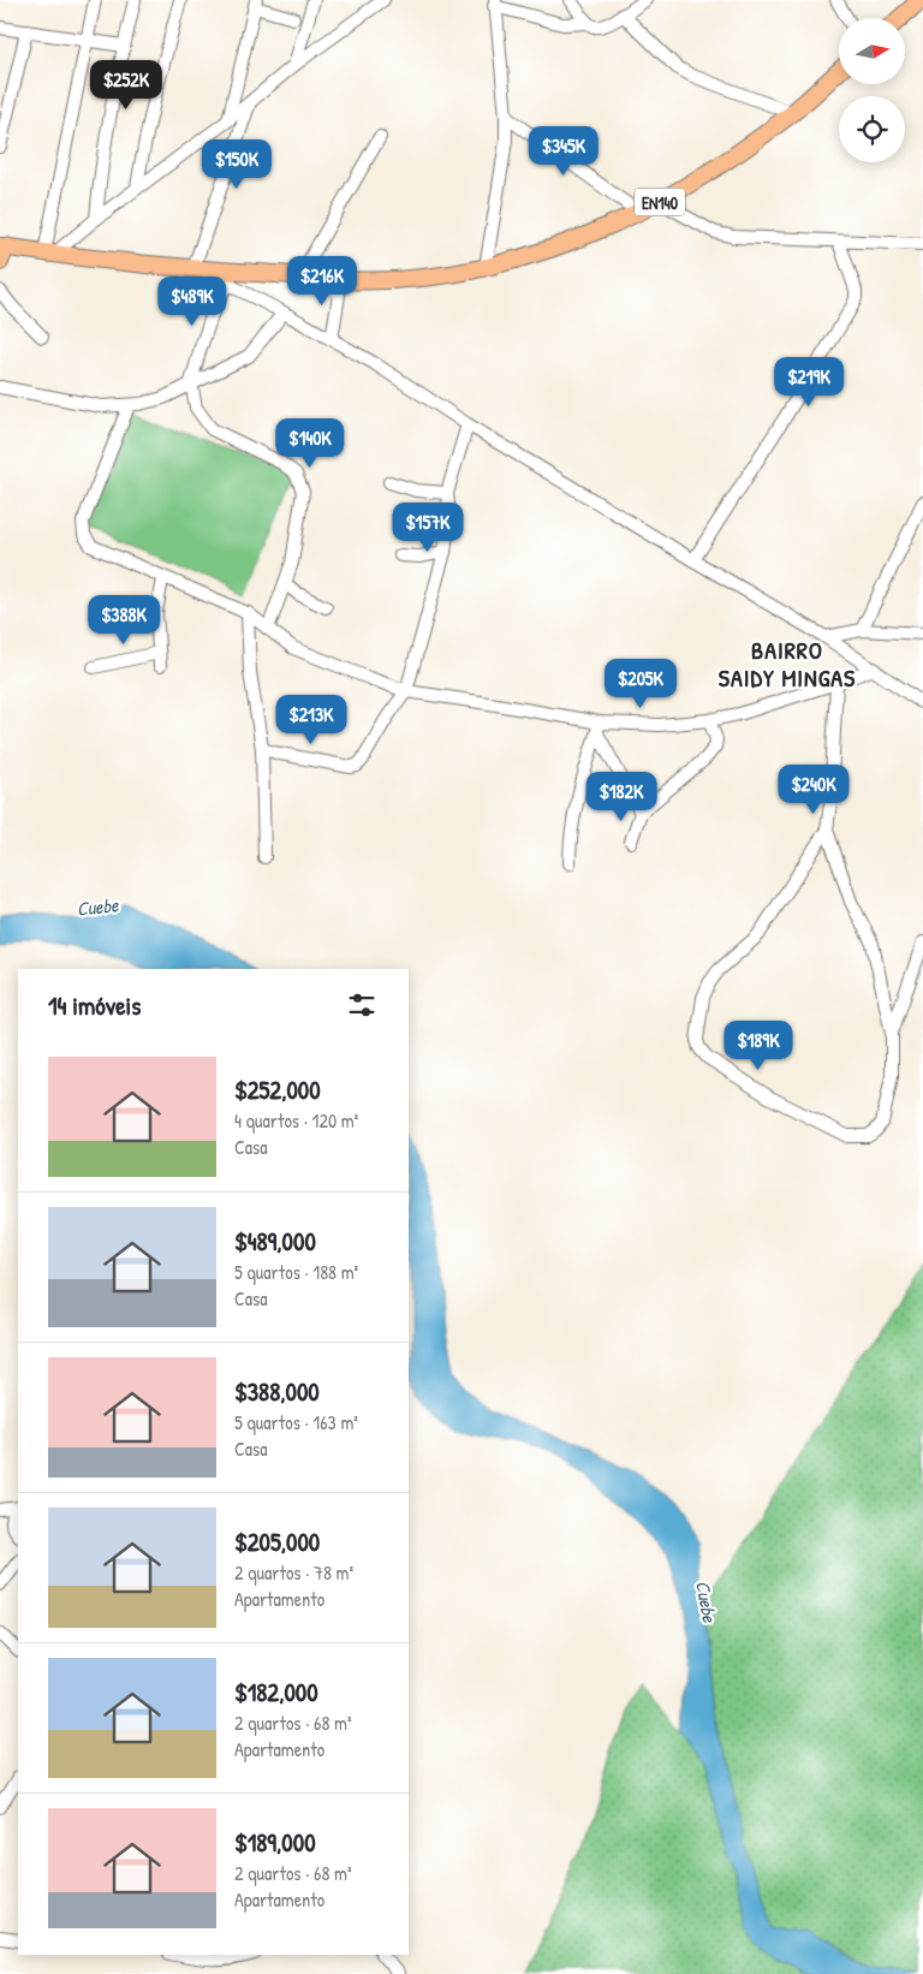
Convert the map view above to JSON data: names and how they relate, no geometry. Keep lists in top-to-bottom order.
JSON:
{
  "streets": {
    "main road": ["EN140"]
  },
  "districts": ["BAIRRO SAIDY MINGAS"],
  "water": ["Cuebe"],
  "north": "right",
  "page": {
    "price": [
      "$252K",
      "$345K",
      "$150K",
      "$216K",
      "$489K",
      "$219K",
      "$140K",
      "$157K",
      "$388K",
      "$205K",
      "$213K",
      "$240K",
      "$182K",
      "$189K"
    ],
    "heading": "14 imóveis",
    "list": [
      {
        "name": "$252,000",
        "note": "4 quartos · 120 m² · Casa"
      },
      {
        "name": "$489,000",
        "note": "5 quartos · 188 m² · Casa"
      },
      {
        "name": "$388,000",
        "note": "5 quartos · 163 m² · Casa"
      },
      {
        "name": "$205,000",
        "note": "2 quartos · 78 m² · Apartamento"
      },
      {
        "name": "$182,000",
        "note": "2 quartos · 68 m² · Apartamento"
      },
      {
        "name": "$189,000",
        "note": "2 quartos · 68 m² · Apartamento"
      }
    ]
  }
}
